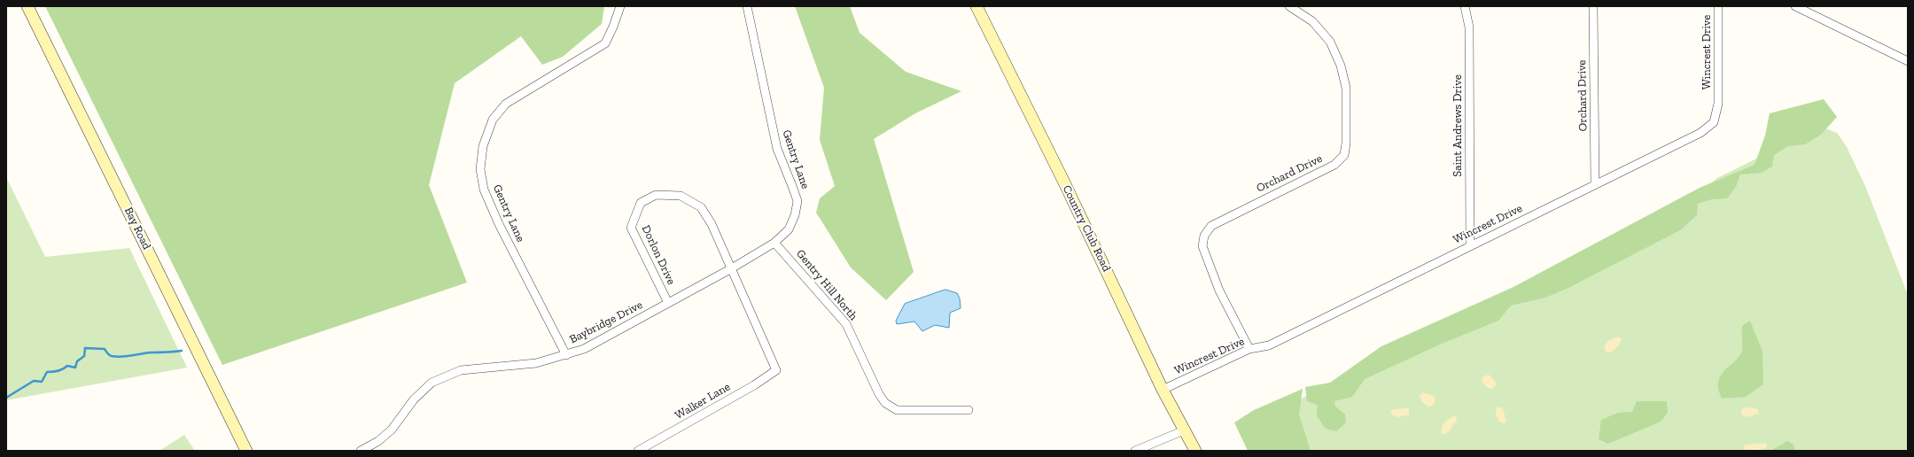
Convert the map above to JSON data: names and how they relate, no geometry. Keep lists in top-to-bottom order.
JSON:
{
  "streets": {
    "street": [
      "Wincrest Drive",
      "Orchard Drive",
      "Saint Andrews Drive",
      "Gentry Lane",
      "Bay Road",
      "Country Club Road",
      "Dorlon Drive",
      "Gentry Hill North",
      "Baybridge Drive",
      "Walker Lane"
    ]
  },
  "crossings": [
    ["Wincrest Drive", "Orchard Drive"],
    ["Wincrest Drive", "Saint Andrews Drive"],
    ["Wincrest Drive", "Country Club Road"],
    ["Gentry Lane", "Dorlon Drive"],
    ["Gentry Lane", "Gentry Hill North"],
    ["Gentry Lane", "Baybridge Drive"],
    ["Gentry Lane", "Walker Lane"],
    ["Dorlon Drive", "Baybridge Drive"],
    ["Dorlon Drive", "Walker Lane"],
    ["Baybridge Drive", "Walker Lane"]
  ]
}
